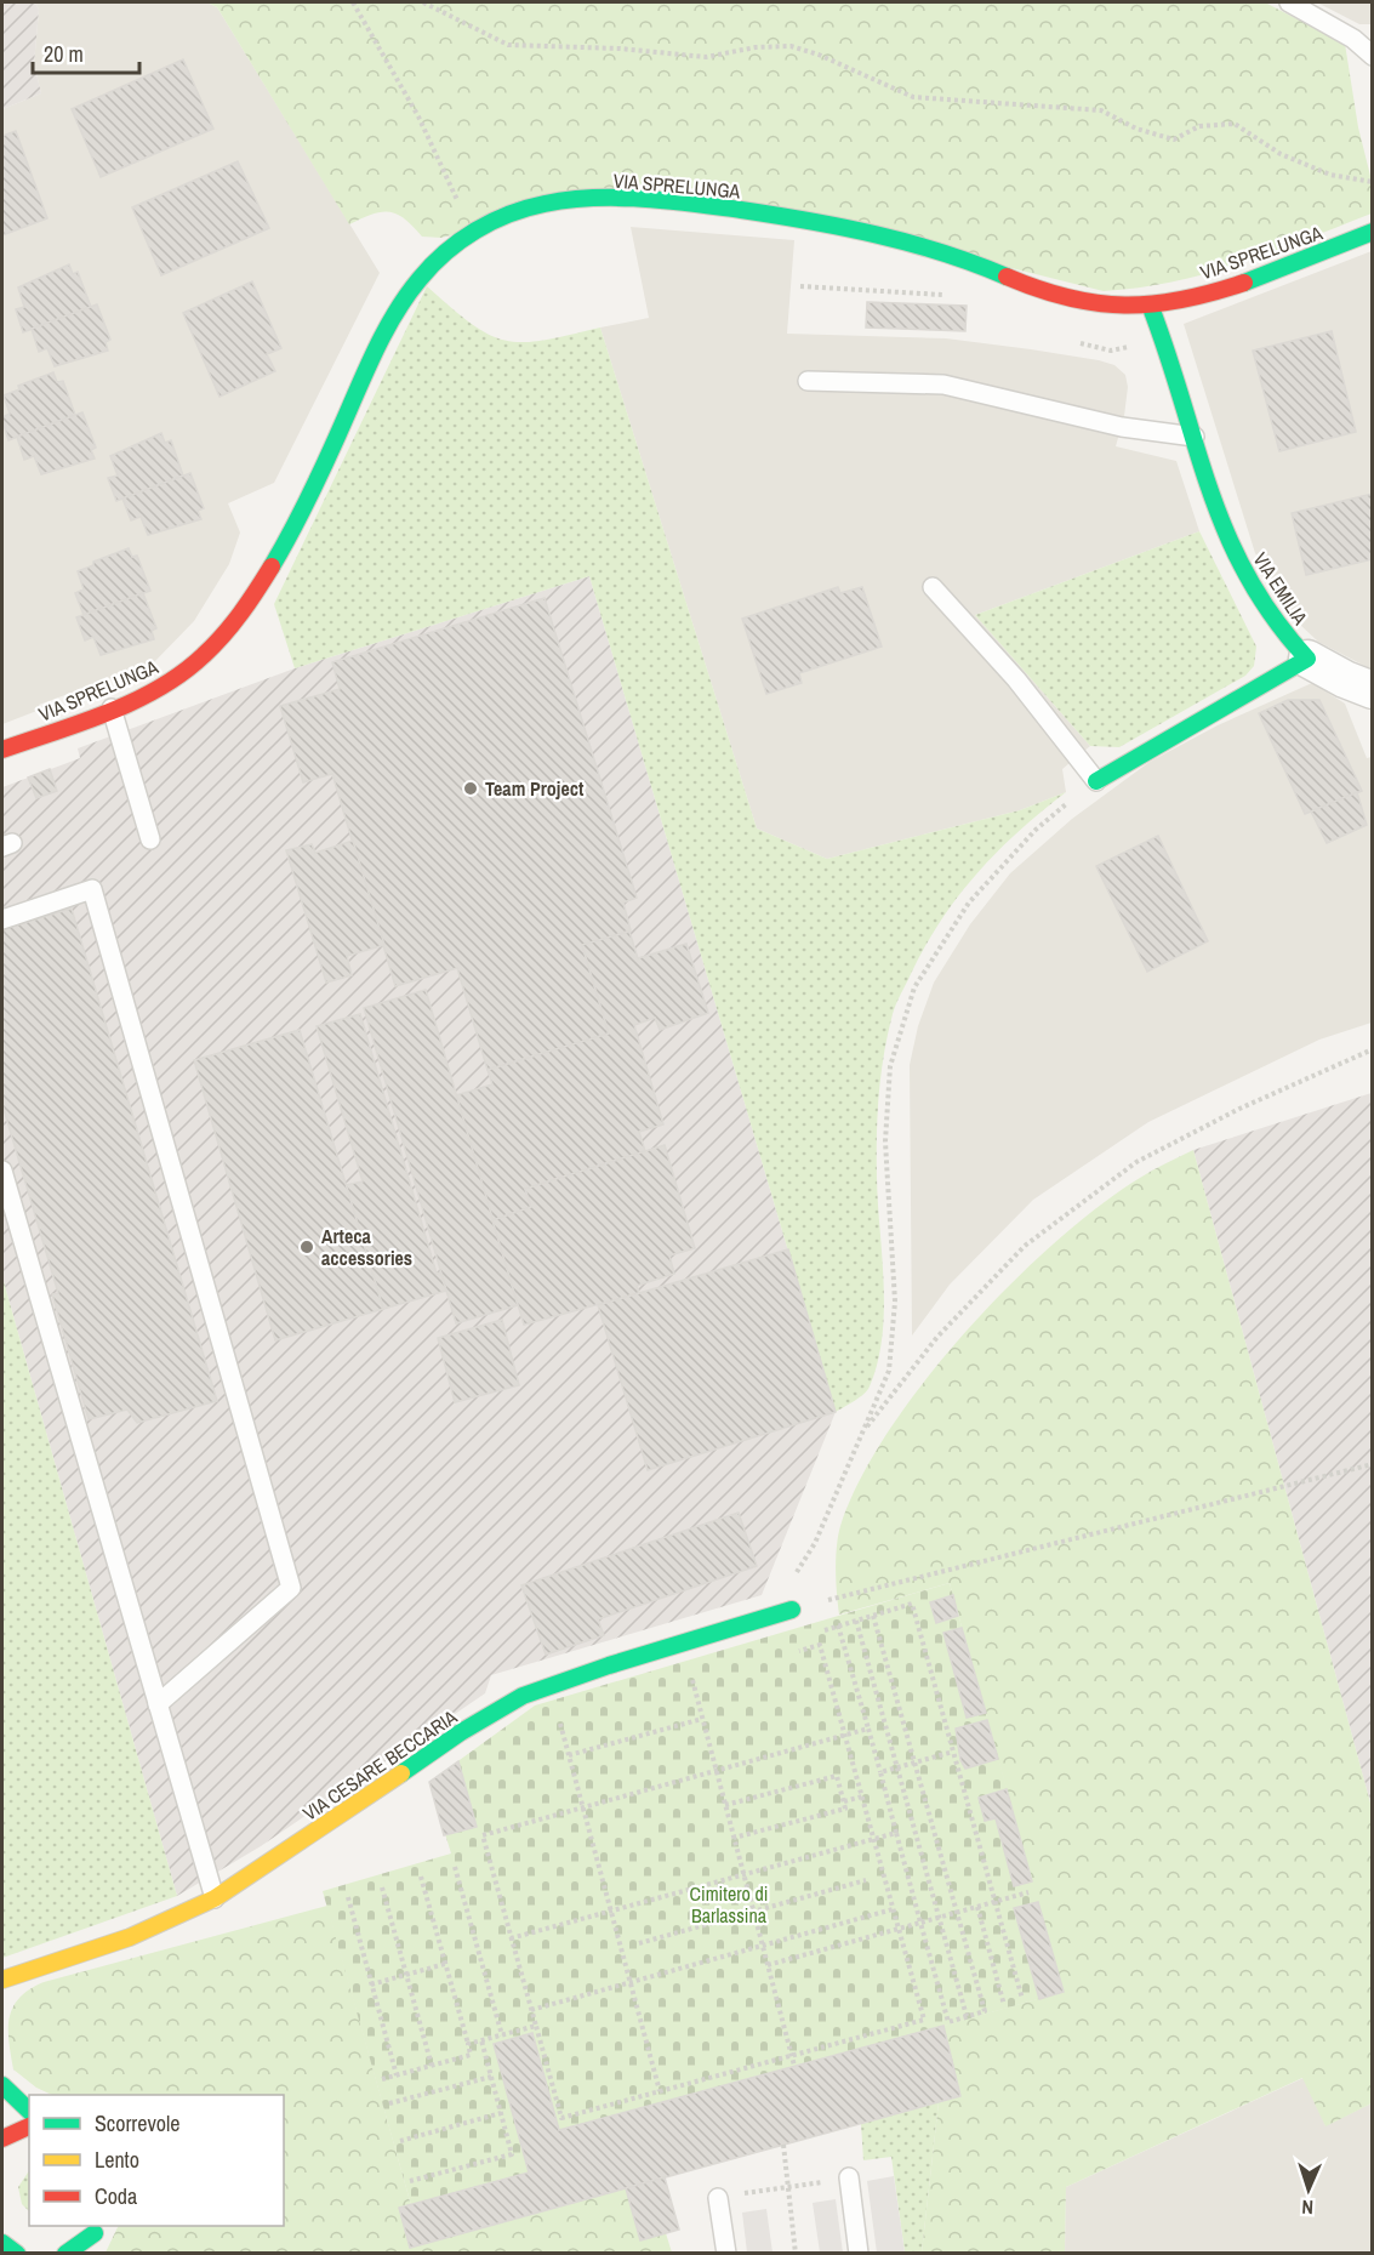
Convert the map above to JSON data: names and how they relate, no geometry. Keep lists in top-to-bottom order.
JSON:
{
  "streets": {
    "street": ["VIA SPRELUNGA", "VIA EMILIA", "VIA CESARE BECCARIA"]
  },
  "crossings": [
    ["VIA SPRELUNGA", "VIA EMILIA"]
  ],
  "parks": ["Cimitero di Barlassina"],
  "places": ["Team Project", "Arteca accessories"],
  "legend": ["Scorrevole", "Lento", "Coda"],
  "scale_bar": "20 m",
  "north": "bottom"
}
